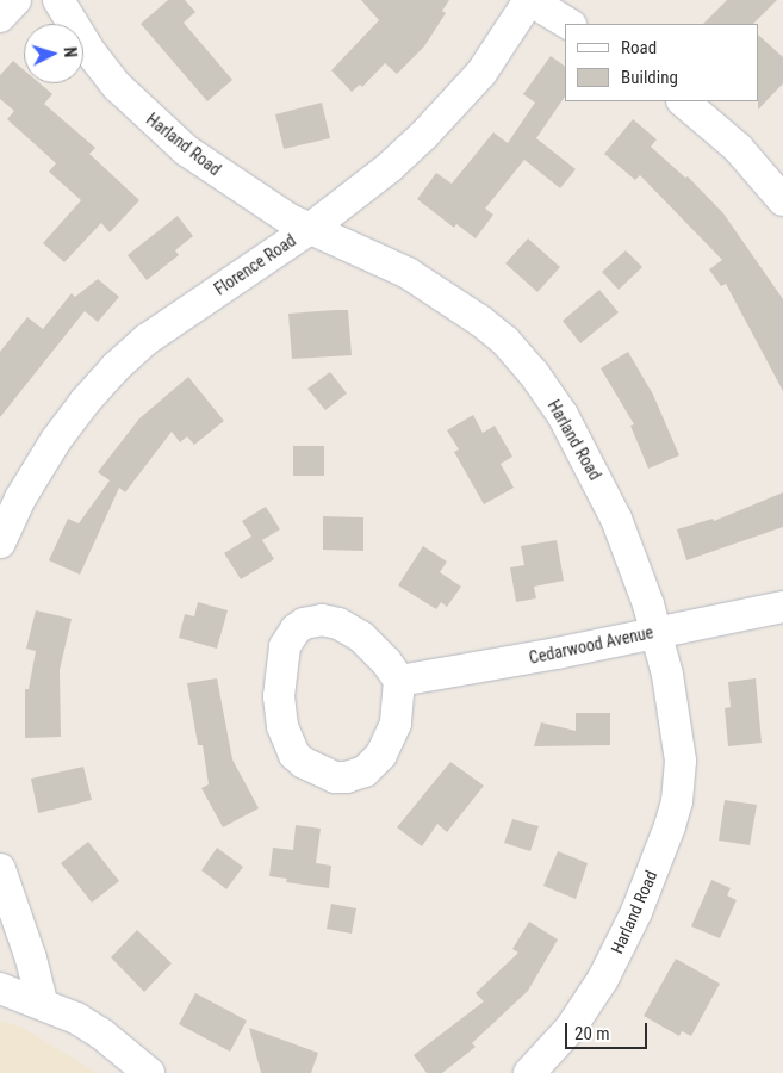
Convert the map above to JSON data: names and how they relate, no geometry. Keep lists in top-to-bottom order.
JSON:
{
  "streets": {
    "street": ["Harland Road", "Florence Road", "Cedarwood Avenue"]
  },
  "crossings": [
    ["Harland Road", "Florence Road"],
    ["Harland Road", "Cedarwood Avenue"]
  ],
  "legend": ["Road", "Building"],
  "scale_bar": "20 m",
  "north": "right"
}
